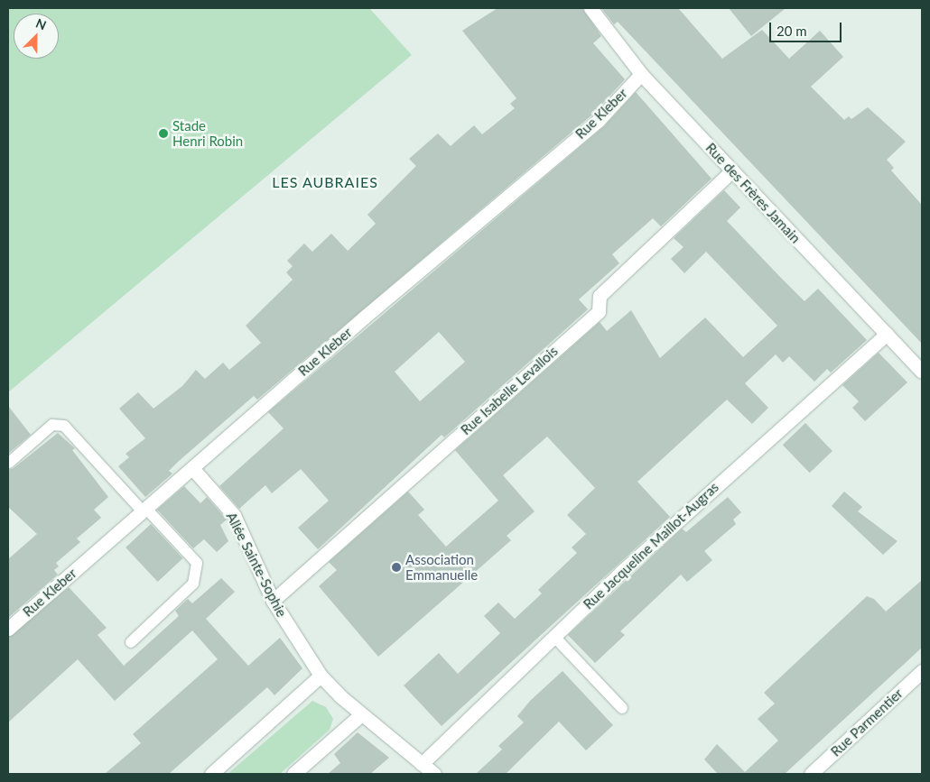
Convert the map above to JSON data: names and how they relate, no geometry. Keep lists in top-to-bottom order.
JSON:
{
  "streets": {
    "street": [
      "Rue Kleber",
      "Rue des Frères Jamain",
      "Rue Isabelle Levallois",
      "Rue Jacqueline Maillot-Augras",
      "Allée Sainte-Sophie",
      "Rue Parmentier"
    ]
  },
  "crossings": [
    ["Rue Kleber", "Rue des Frères Jamain"],
    ["Rue Kleber", "Allée Sainte-Sophie"],
    ["Rue des Frères Jamain", "Rue Isabelle Levallois"],
    ["Rue des Frères Jamain", "Rue Jacqueline Maillot-Augras"],
    ["Rue Isabelle Levallois", "Allée Sainte-Sophie"],
    ["Rue Jacqueline Maillot-Augras", "Allée Sainte-Sophie"]
  ],
  "districts": ["LES AUBRAIES"],
  "places": ["Stade Henri Robin", "Association Emmanuelle"],
  "scale_bar": "20 m",
  "north": "top right"
}
